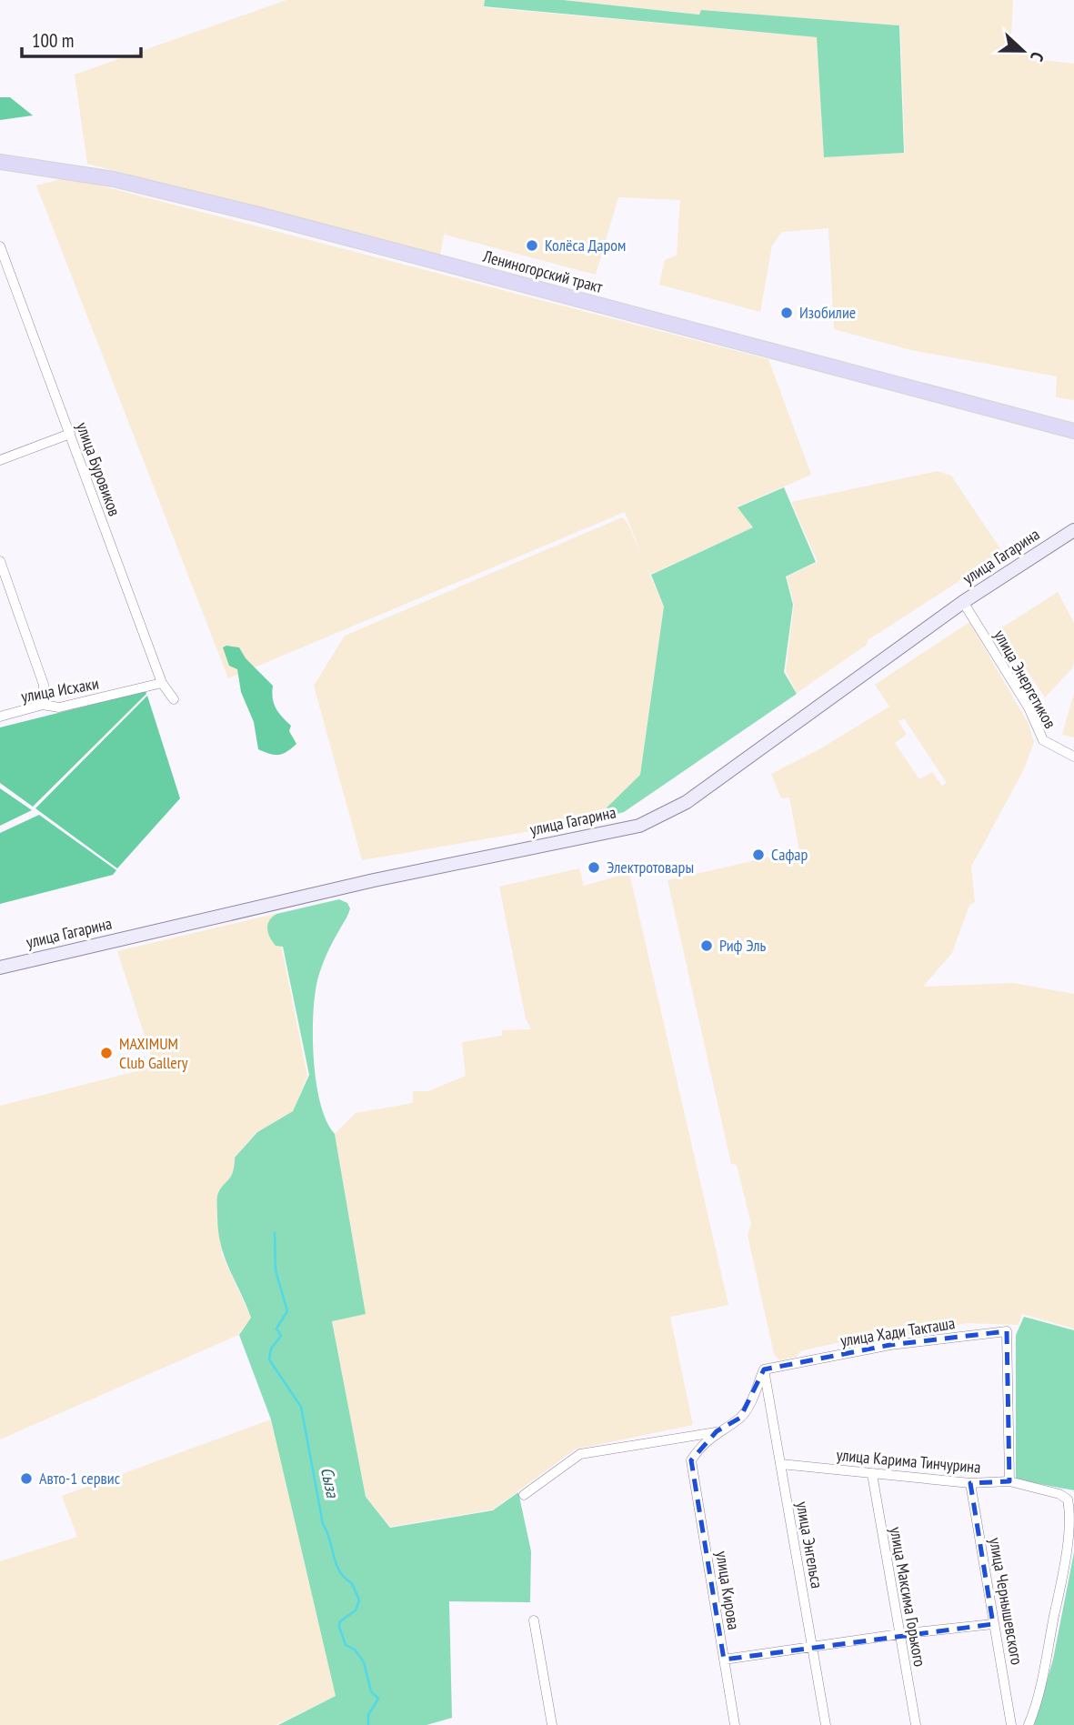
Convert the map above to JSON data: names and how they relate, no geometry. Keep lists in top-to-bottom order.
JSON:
{
  "streets": {
    "main road": ["Лениногорский тракт"],
    "street": [
      "улица Буровиков",
      "улица Гагарина",
      "улица Энергетиков",
      "улица Исхаки",
      "улица Хади Такташа",
      "улица Карима Тинчурина",
      "улица Энгельса",
      "улица Кирова",
      "улица Максима Горького",
      "улица Чернышевского"
    ]
  },
  "crossings": [
    ["улица Буровиков", "улица Исхаки"],
    ["улица Гагарина", "улица Энергетиков"],
    ["улица Хади Такташа", "улица Карима Тинчурина"],
    ["улица Хади Такташа", "улица Энгельса"],
    ["улица Карима Тинчурина", "улица Энгельса"],
    ["улица Карима Тинчурина", "улица Максима Горького"],
    ["улица Карима Тинчурина", "улица Чернышевского"]
  ],
  "water": ["Сыза"],
  "places": [
    "Колёса Даром",
    "Изобилие",
    "Сафар",
    "Электротовары",
    "Риф Эль",
    "MAXIMUM Club Gallery",
    "Авто-1 сервис"
  ],
  "scale_bar": "100 m",
  "north": "right"
}
